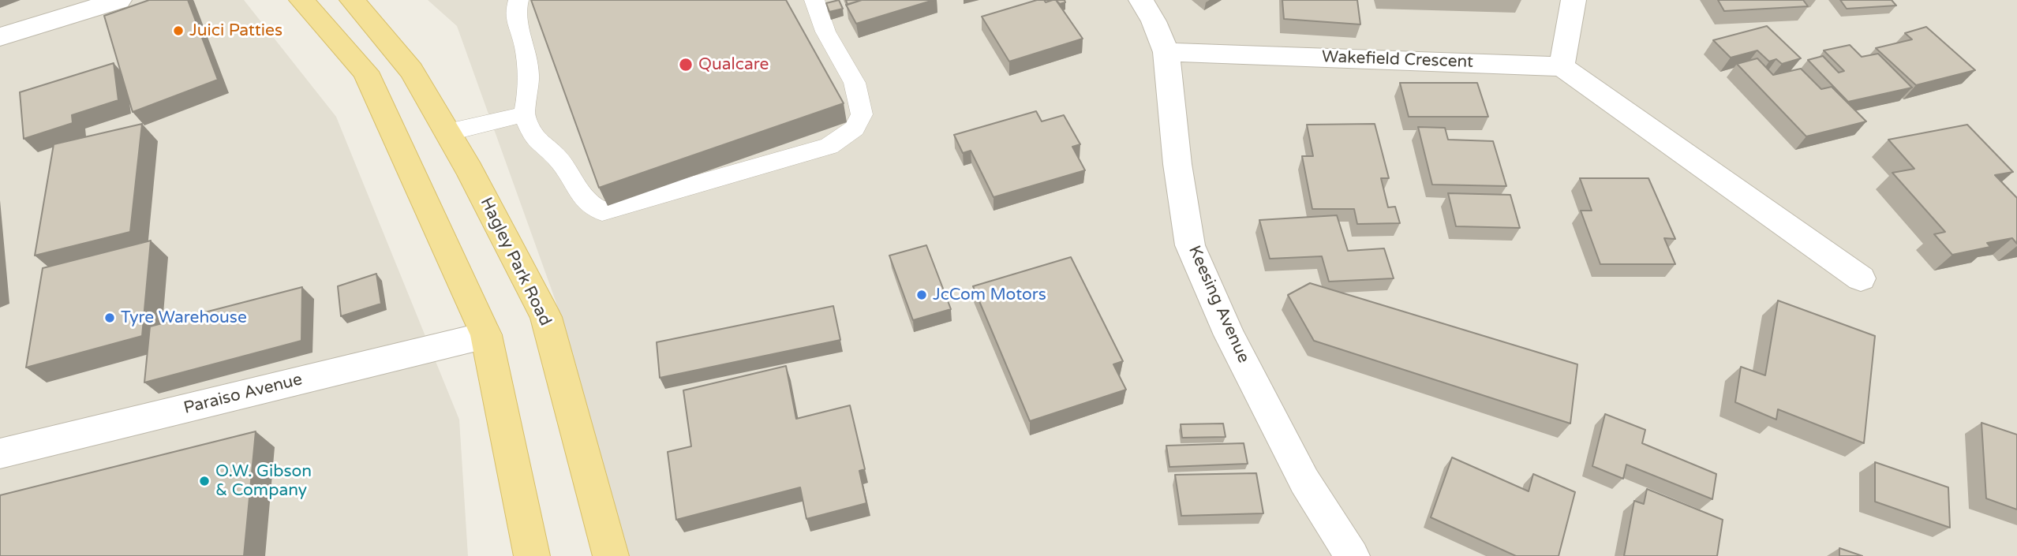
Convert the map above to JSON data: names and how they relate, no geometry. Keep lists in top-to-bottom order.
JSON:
{
  "streets": {
    "main road": ["Hagley Park Road"],
    "street": ["Wakefield Crescent", "Keesing Avenue", "Paraiso Avenue"]
  },
  "crossings": [
    ["Wakefield Crescent", "Keesing Avenue"]
  ],
  "places": [
    "Juici Patties",
    "Qualcare",
    "JcCom Motors",
    "Tyre Warehouse",
    "O.W. Gibson & Company"
  ]
}
